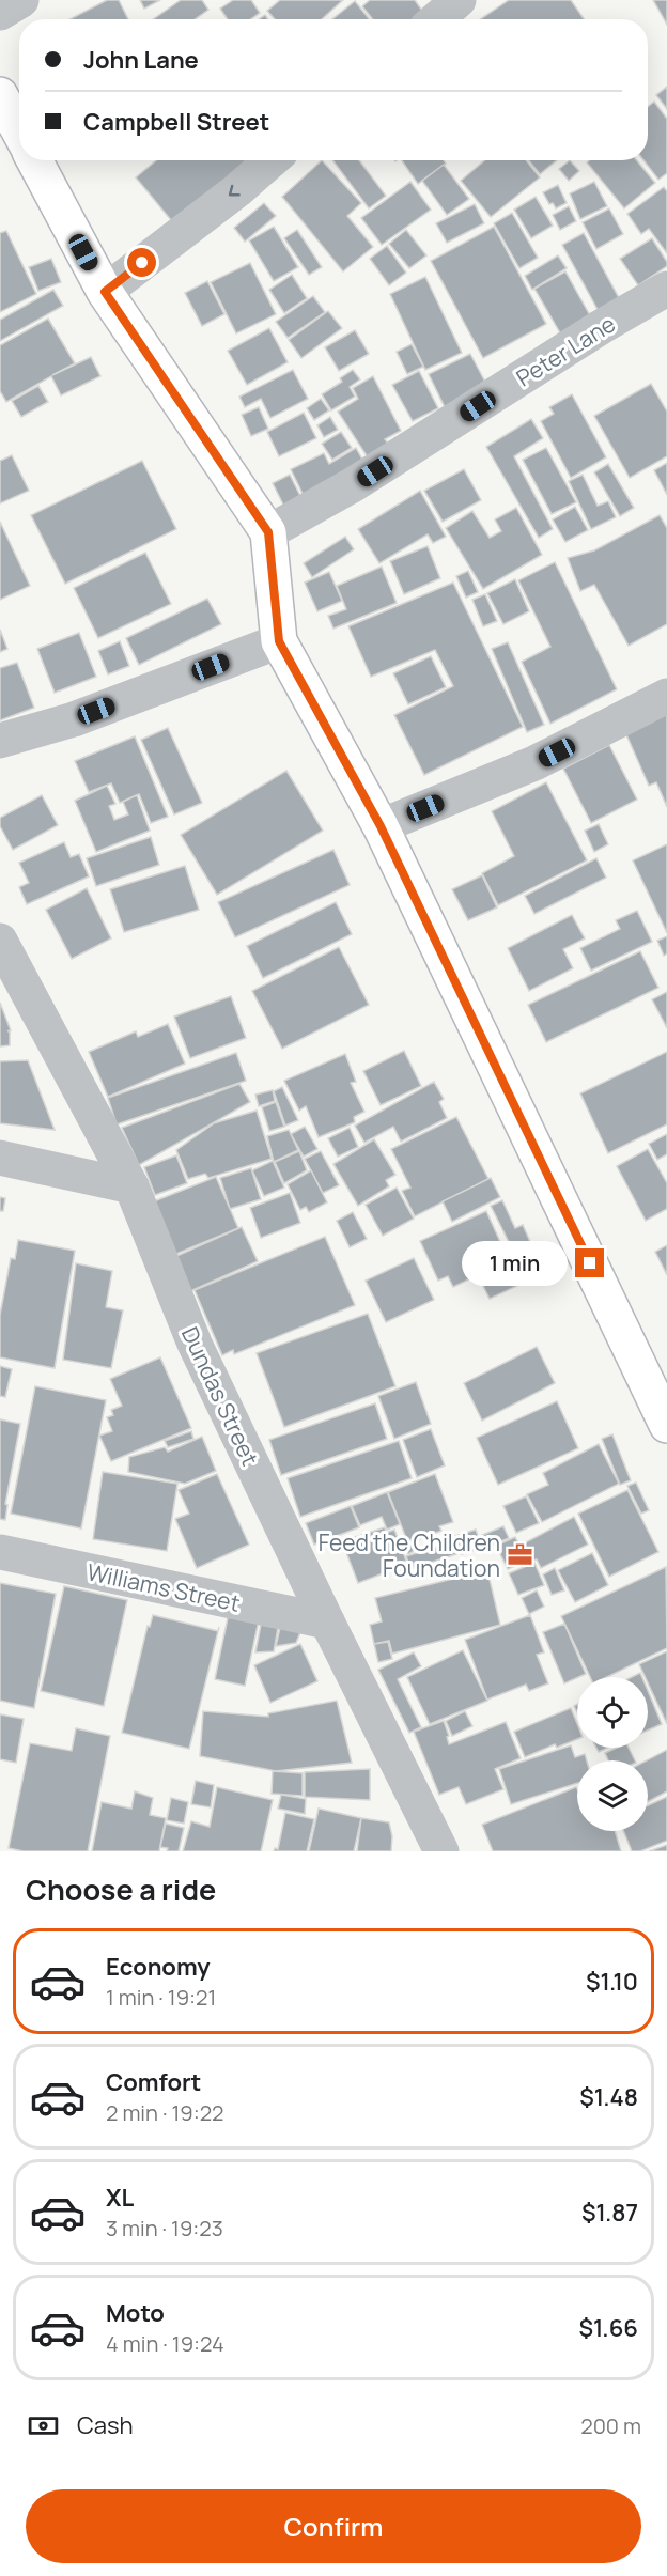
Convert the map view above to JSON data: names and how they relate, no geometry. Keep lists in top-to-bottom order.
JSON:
{
  "streets": {
    "street": ["Peter Lane", "Dundas Street", "Williams Street"]
  },
  "crossings": [
    ["Dundas Street", "Williams Street"]
  ],
  "places": {
    "office": ["Feed the Children Foundation"]
  },
  "page": {
    "banner": ["John Lane", "Campbell Street"],
    "bubble": "1 min",
    "heading": "Choose a ride",
    "list": [
      {
        "name": "Economy",
        "note": "1 min · 19:21",
        "value": "$1.10"
      },
      {
        "name": "Comfort",
        "note": "2 min · 19:22",
        "value": "$1.48"
      },
      {
        "name": "XL",
        "note": "3 min · 19:23",
        "value": "$1.87"
      },
      {
        "name": "Moto",
        "note": "4 min · 19:24",
        "value": "$1.66"
      }
    ],
    "pay": ["Cash", "200 m"],
    "buttons": "Confirm"
  }
}
